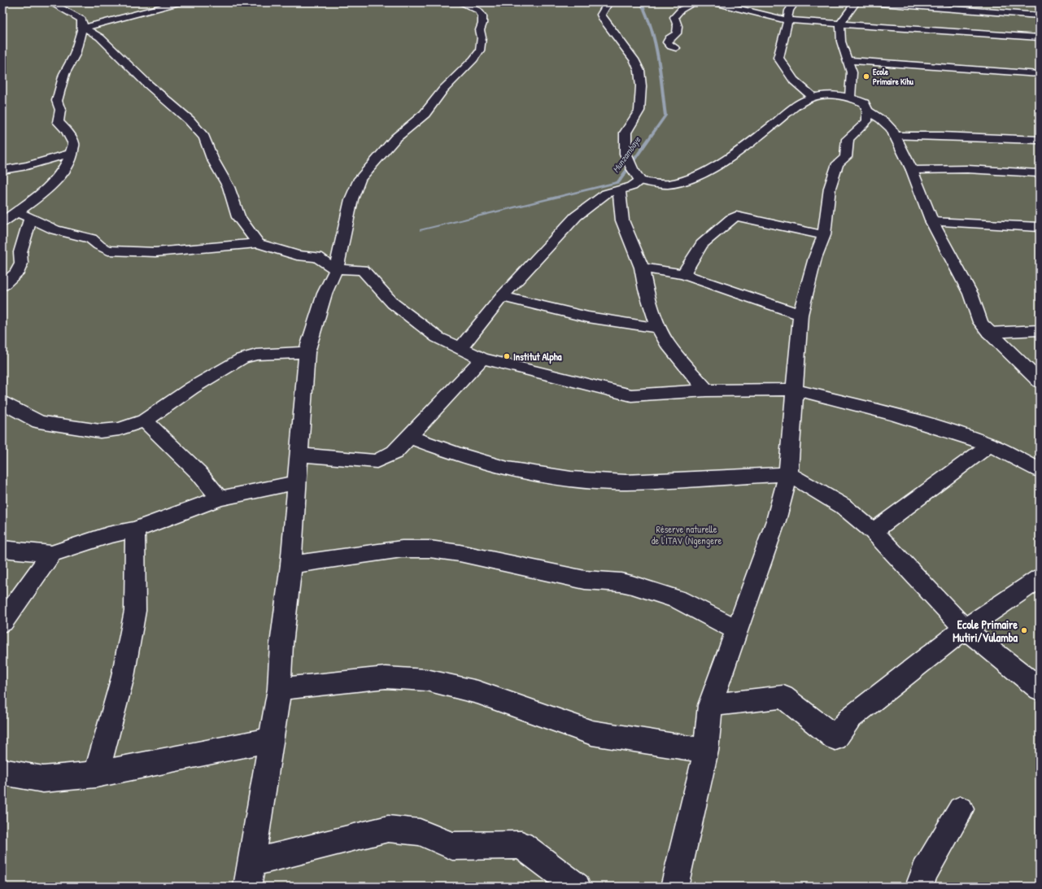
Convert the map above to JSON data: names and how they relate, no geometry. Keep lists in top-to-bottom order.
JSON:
{
  "water": ["Munzambaye"],
  "parks": ["Réserve naturelle de l'ITAV (Ngengere"],
  "places": ["Ecole Primaire Kihu", "Institut Alpha", "Ecole Primaire Mutiri/Vulamba"]
}
